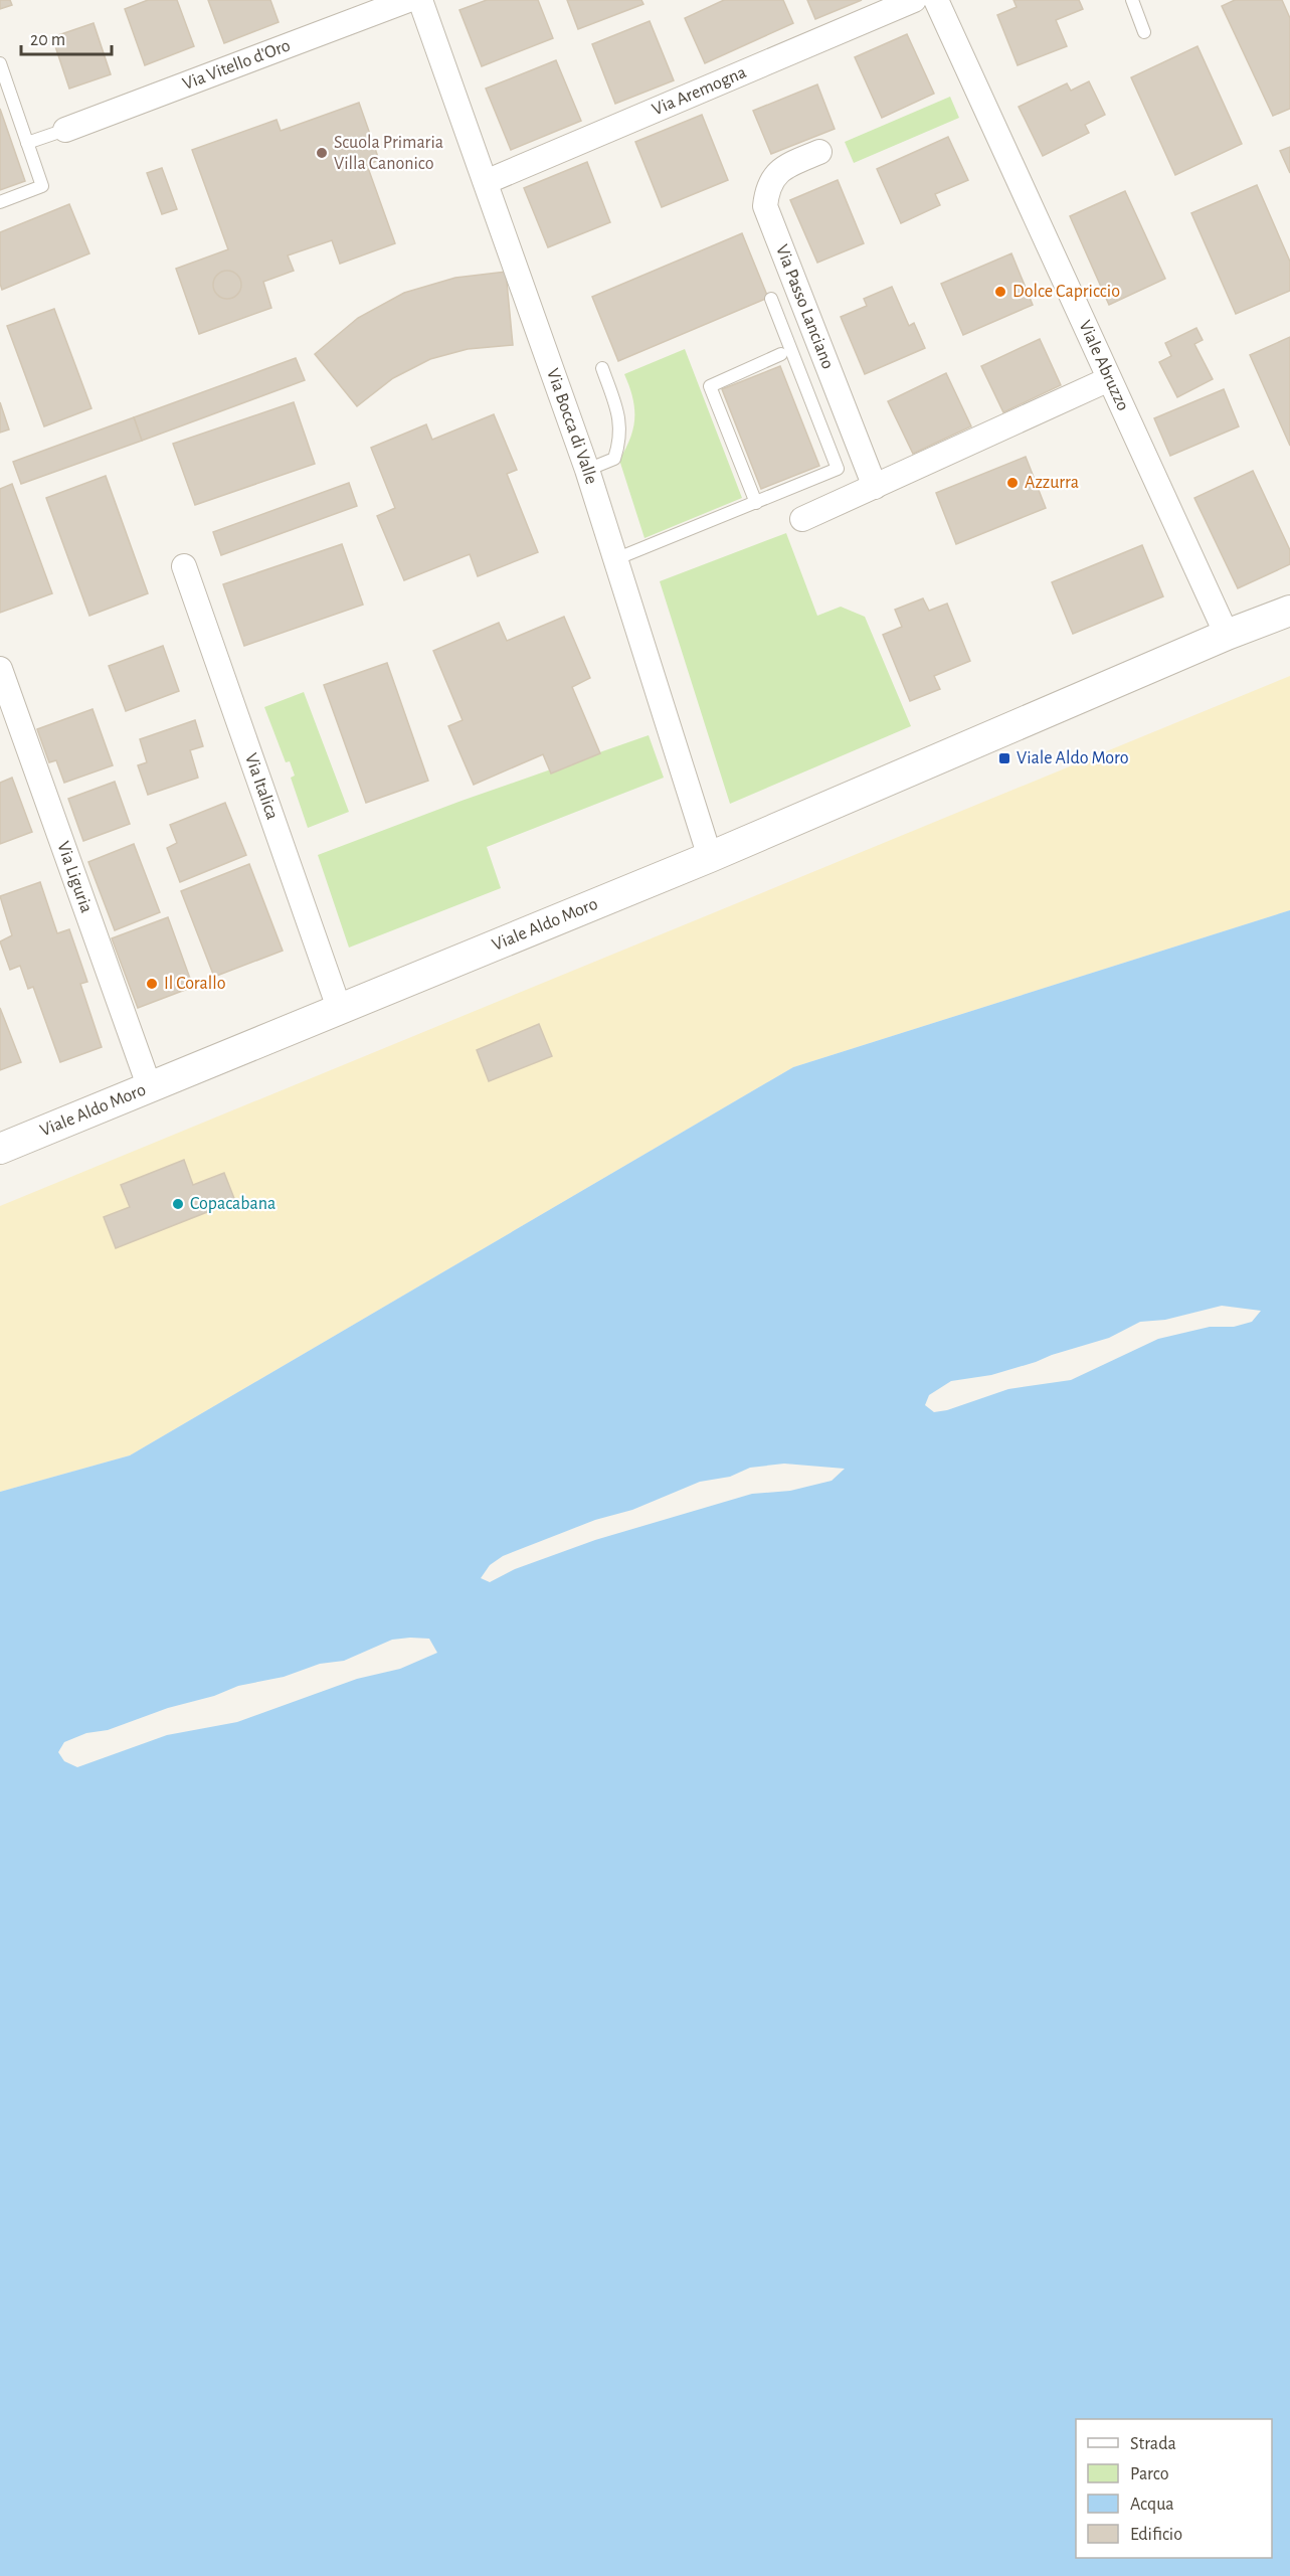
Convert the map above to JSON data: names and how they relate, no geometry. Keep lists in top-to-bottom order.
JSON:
{
  "streets": {
    "street": [
      "Via Vitello d'Oro",
      "Via Aremogna",
      "Via Passo Lanciano",
      "Viale Abruzzo",
      "Via Bocca di Valle",
      "Via Italica",
      "Via Liguria",
      "Viale Aldo Moro"
    ]
  },
  "crossings": [
    ["Via Aremogna", "Via Bocca di Valle"],
    ["Viale Abruzzo", "Viale Aldo Moro"],
    ["Via Bocca di Valle", "Viale Aldo Moro"],
    ["Via Italica", "Viale Aldo Moro"],
    ["Via Liguria", "Viale Aldo Moro"]
  ],
  "places": {
    "other": [
      "Scuola Primaria Villa Canonico",
      "Dolce Capriccio",
      "Azzurra",
      "Il Corallo",
      "Copacabana"
    ],
    "transit": ["Viale Aldo Moro"]
  },
  "legend": [
    "Strada",
    "Parco",
    "Acqua",
    "Edificio"
  ],
  "scale_bar": "20 m"
}
